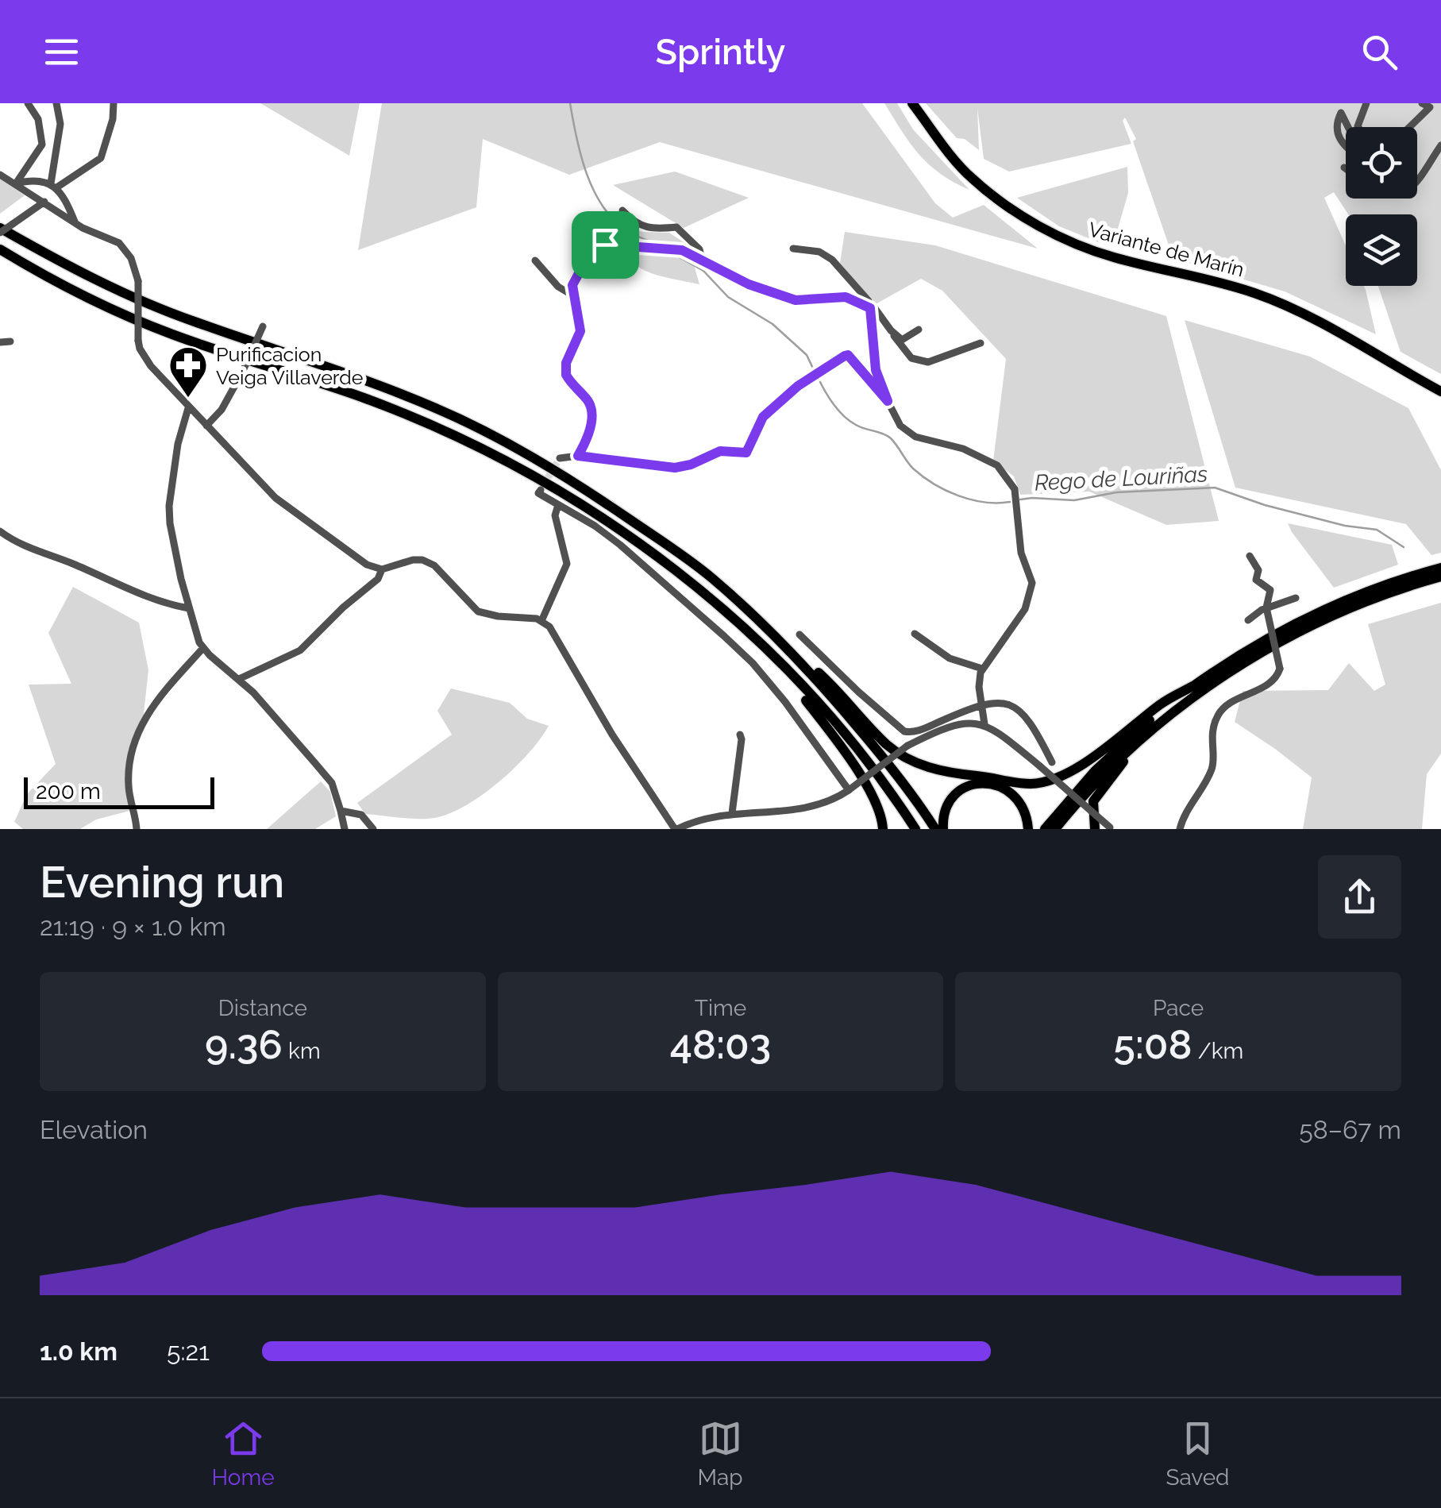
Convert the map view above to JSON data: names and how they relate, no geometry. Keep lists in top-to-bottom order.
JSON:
{
  "streets": {
    "highway": ["Variante de Marín"]
  },
  "water": ["Rego de Louriñas"],
  "places": {
    "pharmacy": ["Purificacion Veiga Villaverde"]
  },
  "scale_bar": "200 m",
  "page": {
    "header": "Sprintly",
    "scale": "200 m",
    "heading": ["Evening run", "21:19 · 9 × 1.0 km"],
    "stats": [
      ["Distance", "9.36 km"],
      ["Time", "48:03"],
      ["Pace", "5:08 /km"]
    ],
    "chart": ["Elevation", "58–67 m"],
    "list": [
      {
        "name": "1.0 km",
        "note": "5:21"
      }
    ],
    "tabs": ["Home", "Map", "Saved"]
  }
}
